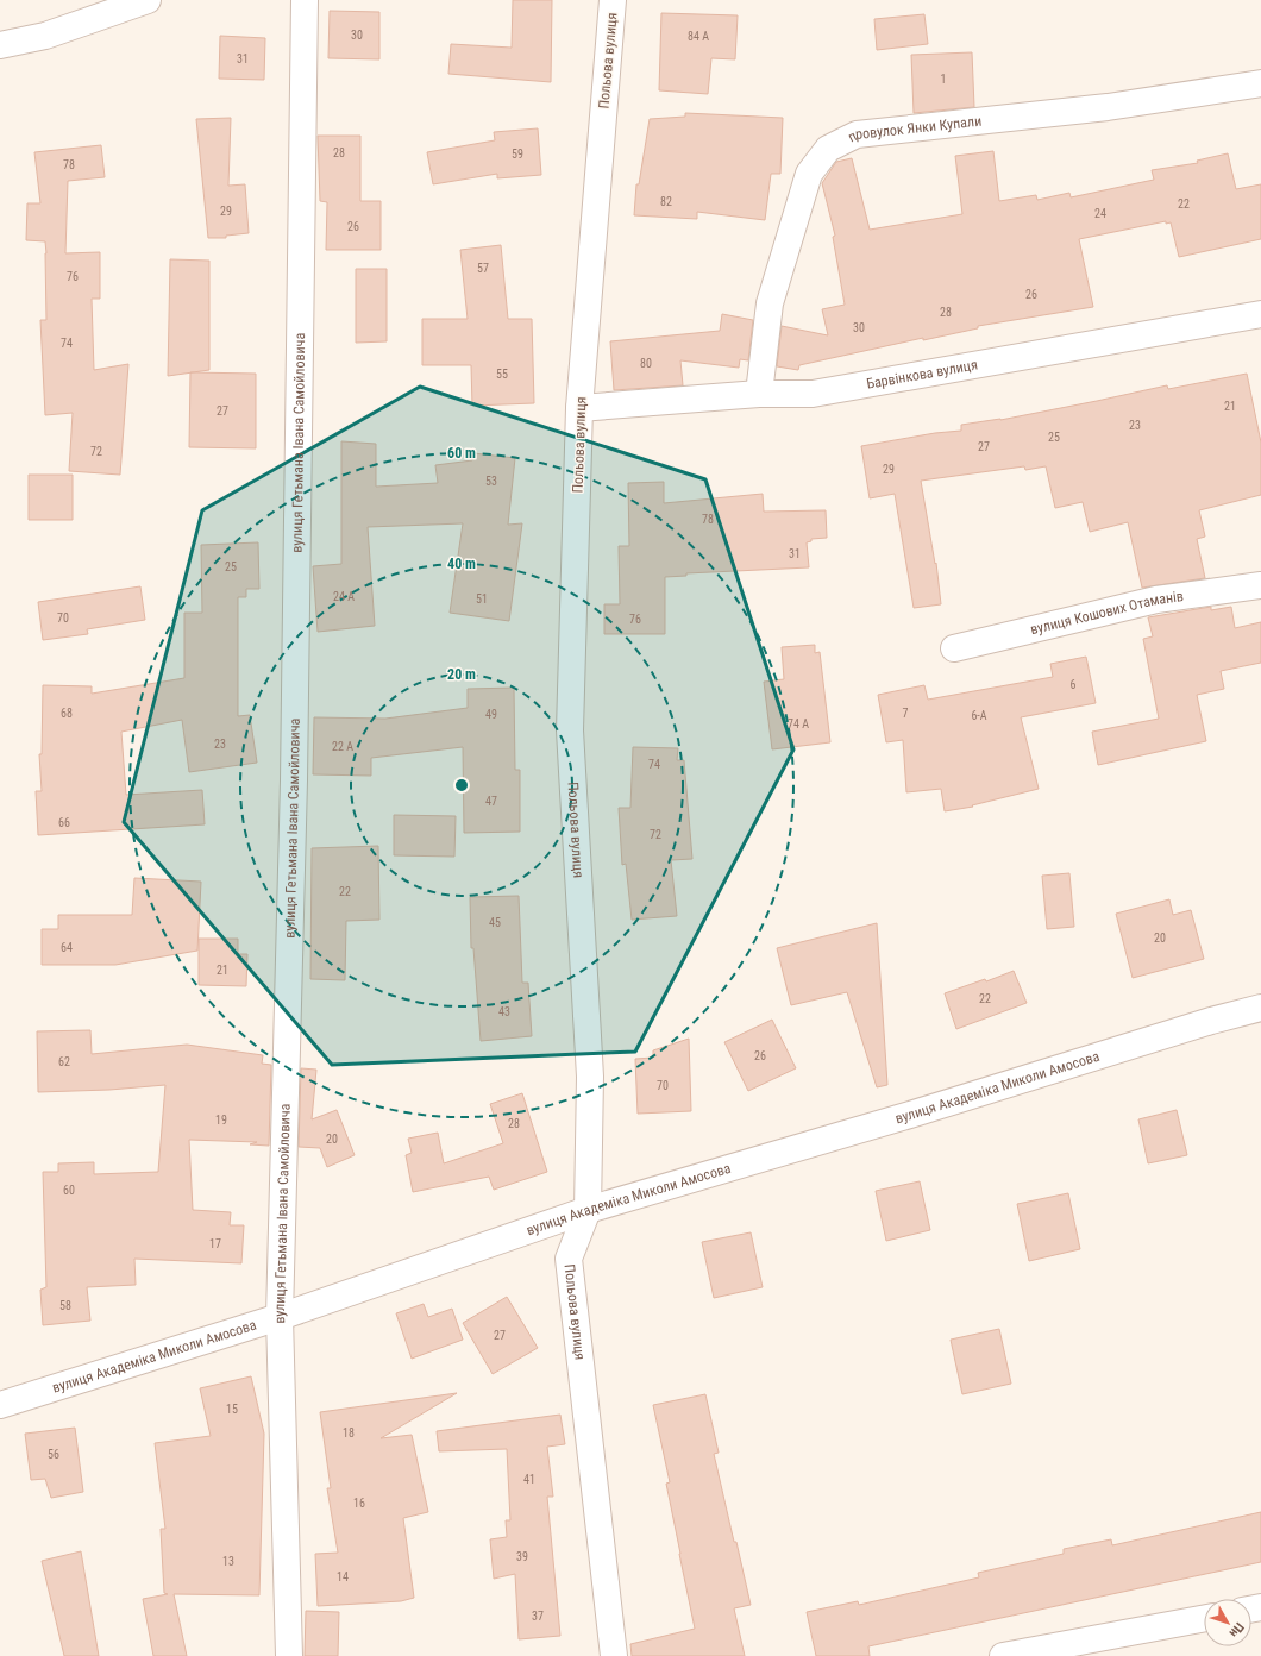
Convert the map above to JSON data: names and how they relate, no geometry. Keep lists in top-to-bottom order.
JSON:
{
  "streets": {
    "street": [
      "Польова вулиця",
      "провулок Янки Купали",
      "Барвінкова вулиця",
      "вулиця Гетьмана Івана Самойловича",
      "вулиця Кошових Отаманів",
      "вулиця Академіка Миколи Амосова"
    ]
  },
  "crossings": [
    ["Польова вулиця", "Барвінкова вулиця"],
    ["Польова вулиця", "вулиця Академіка Миколи Амосова"],
    ["провулок Янки Купали", "Барвінкова вулиця"],
    ["вулиця Гетьмана Івана Самойловича", "вулиця Академіка Миколи Амосова"]
  ],
  "house_numbers": [
    "30",
    "84 А",
    "31",
    "1",
    "28",
    "59",
    "78",
    "82",
    "22",
    "29",
    "24",
    "26",
    "57",
    "76",
    "26",
    "28",
    "30",
    "74",
    "80",
    "55",
    "21",
    "27",
    "23",
    "25",
    "27",
    "72",
    "29",
    "53",
    "78",
    "31",
    "25",
    "24 А",
    "51",
    "70",
    "76",
    "6",
    "68",
    "7",
    "49",
    "6-А",
    "74 А",
    "23",
    "22 А",
    "74",
    "47",
    "66",
    "72",
    "22",
    "45",
    "20",
    "64",
    "21",
    "22",
    "43",
    "26",
    "62",
    "70",
    "19",
    "28",
    "20",
    "60",
    "17",
    "58",
    "27",
    "15",
    "18",
    "56",
    "41",
    "16",
    "39",
    "13",
    "14",
    "37"
  ],
  "north": "bottom right",
  "rings": ["60 m", "40 m", "20 m"]
}
